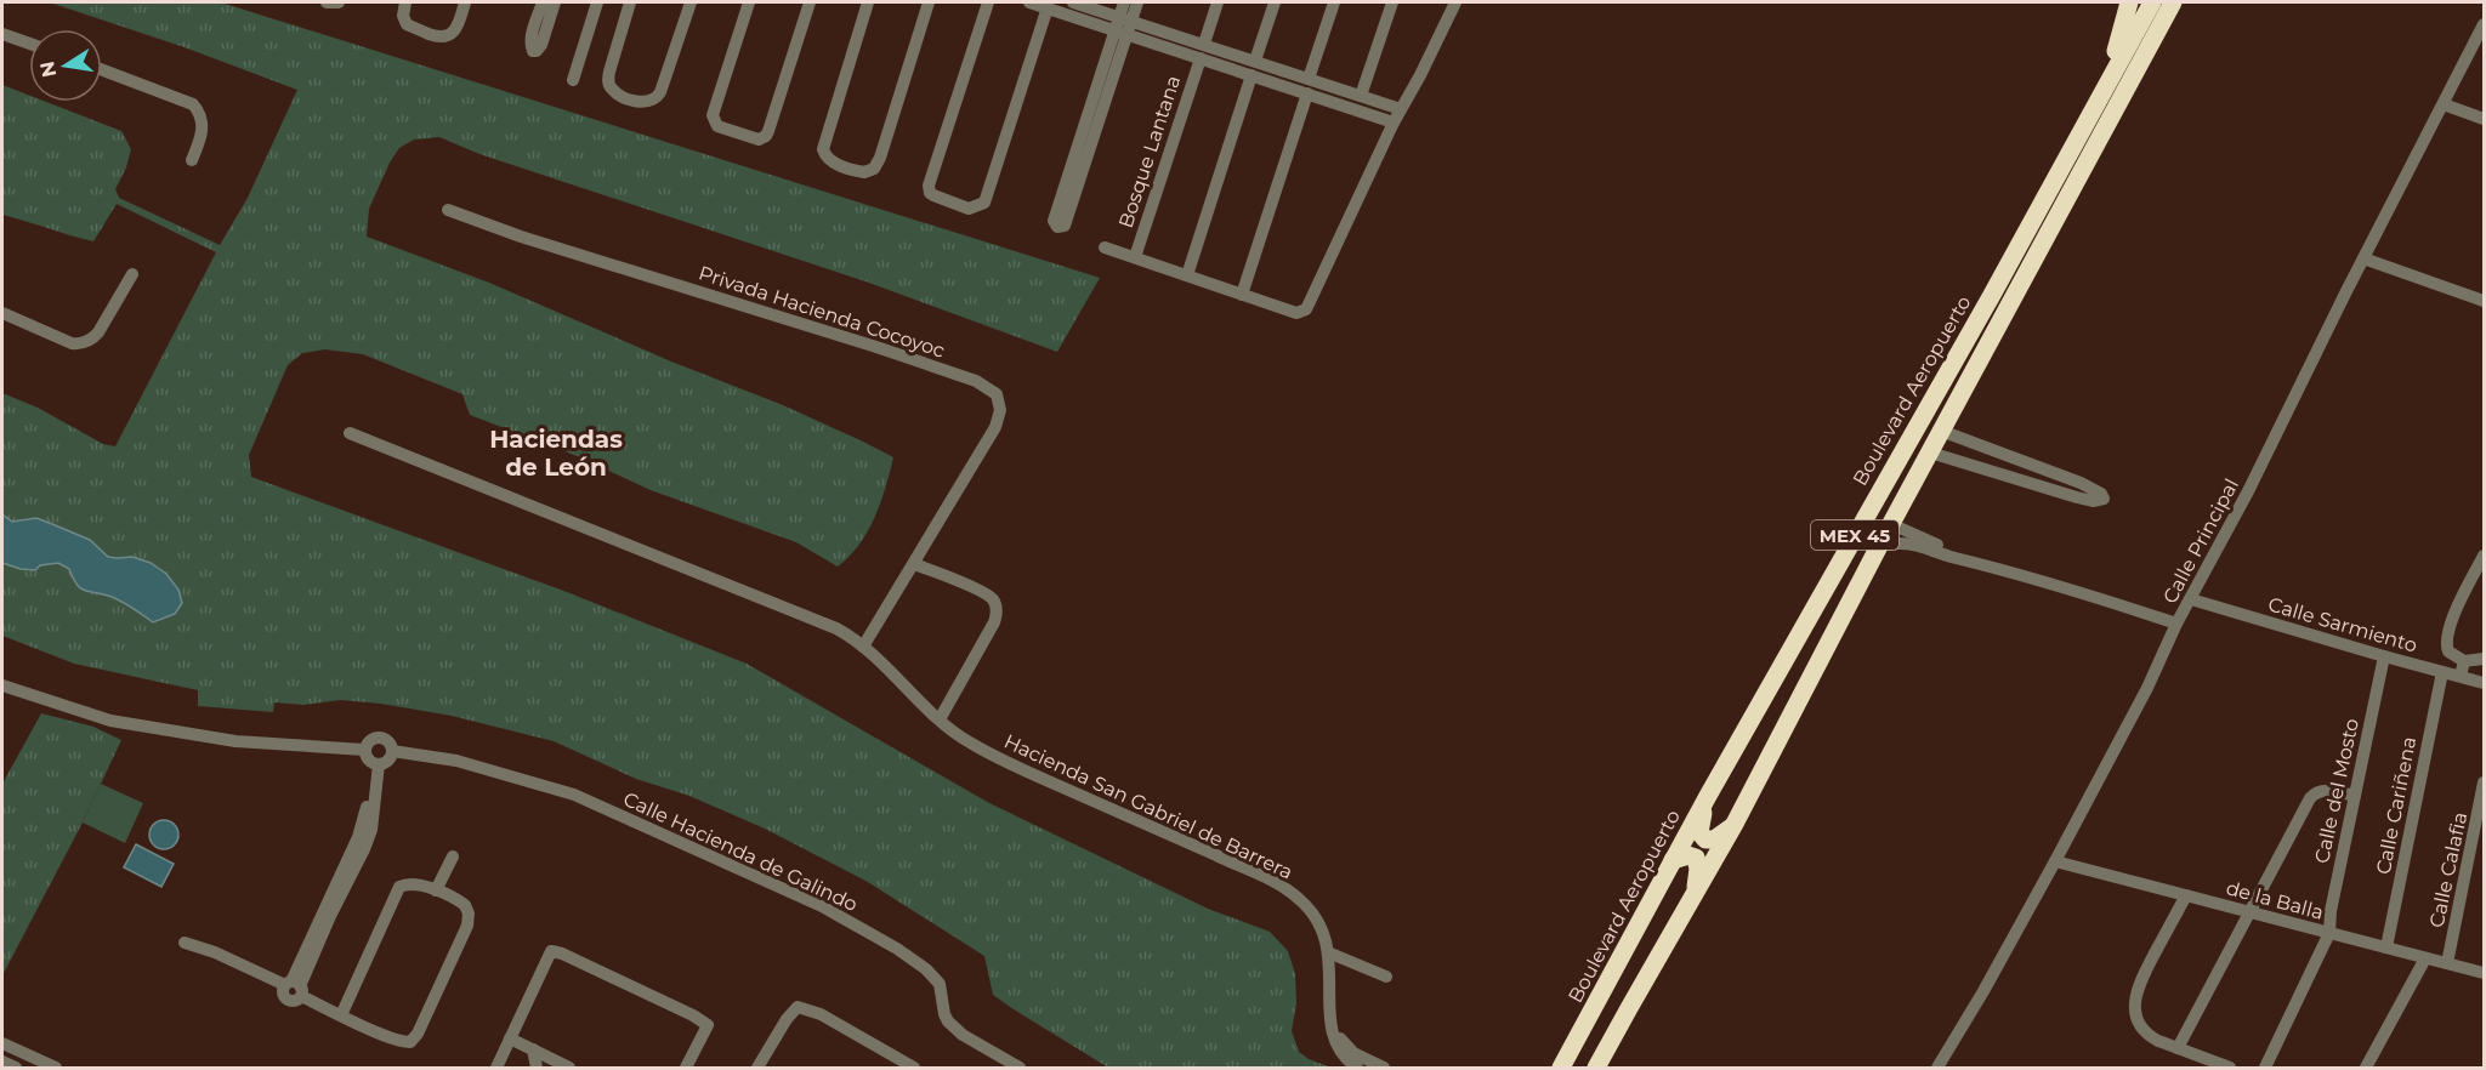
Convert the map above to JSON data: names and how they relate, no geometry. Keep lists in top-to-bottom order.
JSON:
{
  "streets": {
    "highway": ["Boulevard Aeropuerto", "MEX 45"],
    "street": [
      "Bosque Lantana",
      "Privada Hacienda Cocoyoc",
      "Calle Principal",
      "Calle Sarmiento",
      "Calle del Mosto",
      "Calle Cariñena",
      "Hacienda San Gabriel de Barrera",
      "Calle Hacienda de Galindo",
      "Calle Calafia",
      "de la Balla"
    ]
  },
  "crossings": [
    ["Calle Principal", "Calle Sarmiento"],
    ["Calle Principal", "de la Balla"],
    ["Calle Sarmiento", "Calle del Mosto"],
    ["Calle Sarmiento", "Calle Cariñena"],
    ["Calle del Mosto", "de la Balla"],
    ["Calle Cariñena", "de la Balla"],
    ["Calle Calafia", "de la Balla"]
  ],
  "districts": ["Haciendas de León"],
  "north": "left"
}
